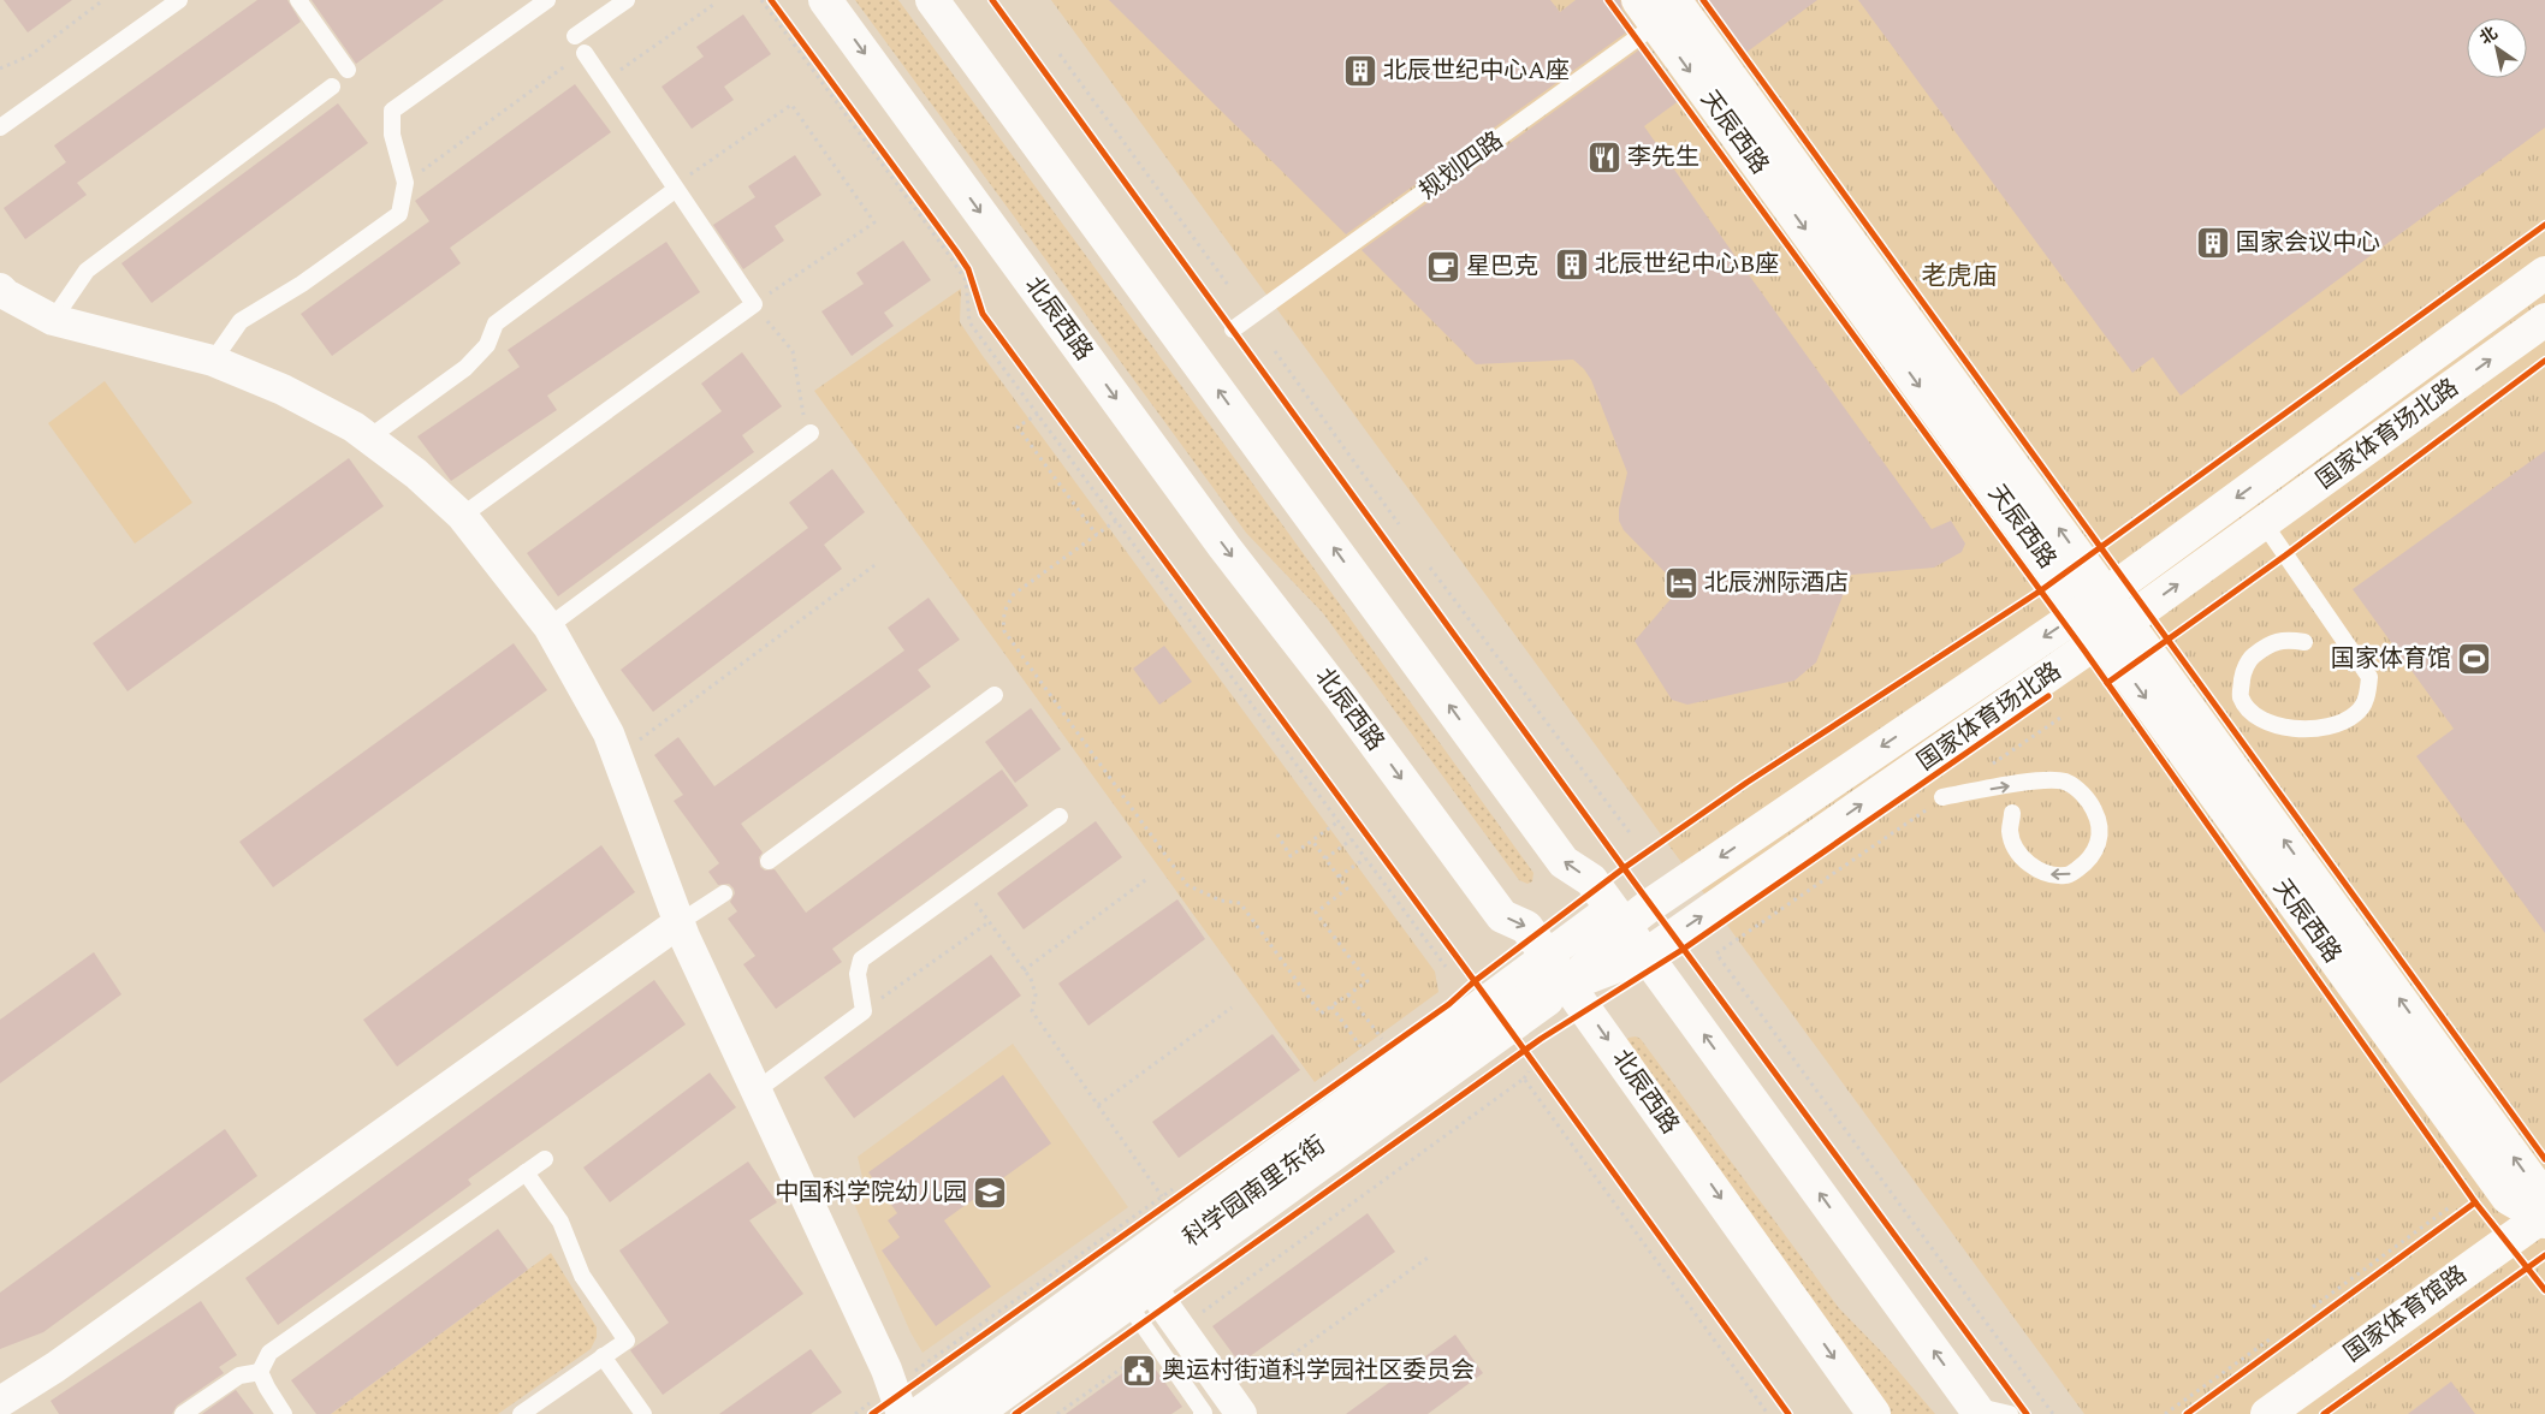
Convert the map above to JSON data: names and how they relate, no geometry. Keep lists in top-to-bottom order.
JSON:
{
  "streets": {
    "street": [
      "天辰西路",
      "北辰西路",
      "国家体育场北路",
      "科学园南里东街",
      "国家体育馆路"
    ],
    "lane": ["规划四路"]
  },
  "crossings": [
    ["天辰西路", "规划四路"],
    ["天辰西路", "国家体育场北路"],
    ["天辰西路", "国家体育馆路"],
    ["北辰西路", "科学园南里东街"]
  ],
  "districts": ["老虎庙"],
  "places": {
    "building": ["北辰世纪中心A座", "国家会议中心", "北辰世纪中心B座"],
    "restaurant": ["李先生"],
    "cafe": ["星巴克"],
    "hotel": ["北辰洲际酒店"],
    "sports": ["国家体育馆"],
    "school or university": ["中国科学院幼儿园"],
    "public building": ["奥运村街道科学园社区委员会"]
  },
  "north": "top left"
}
